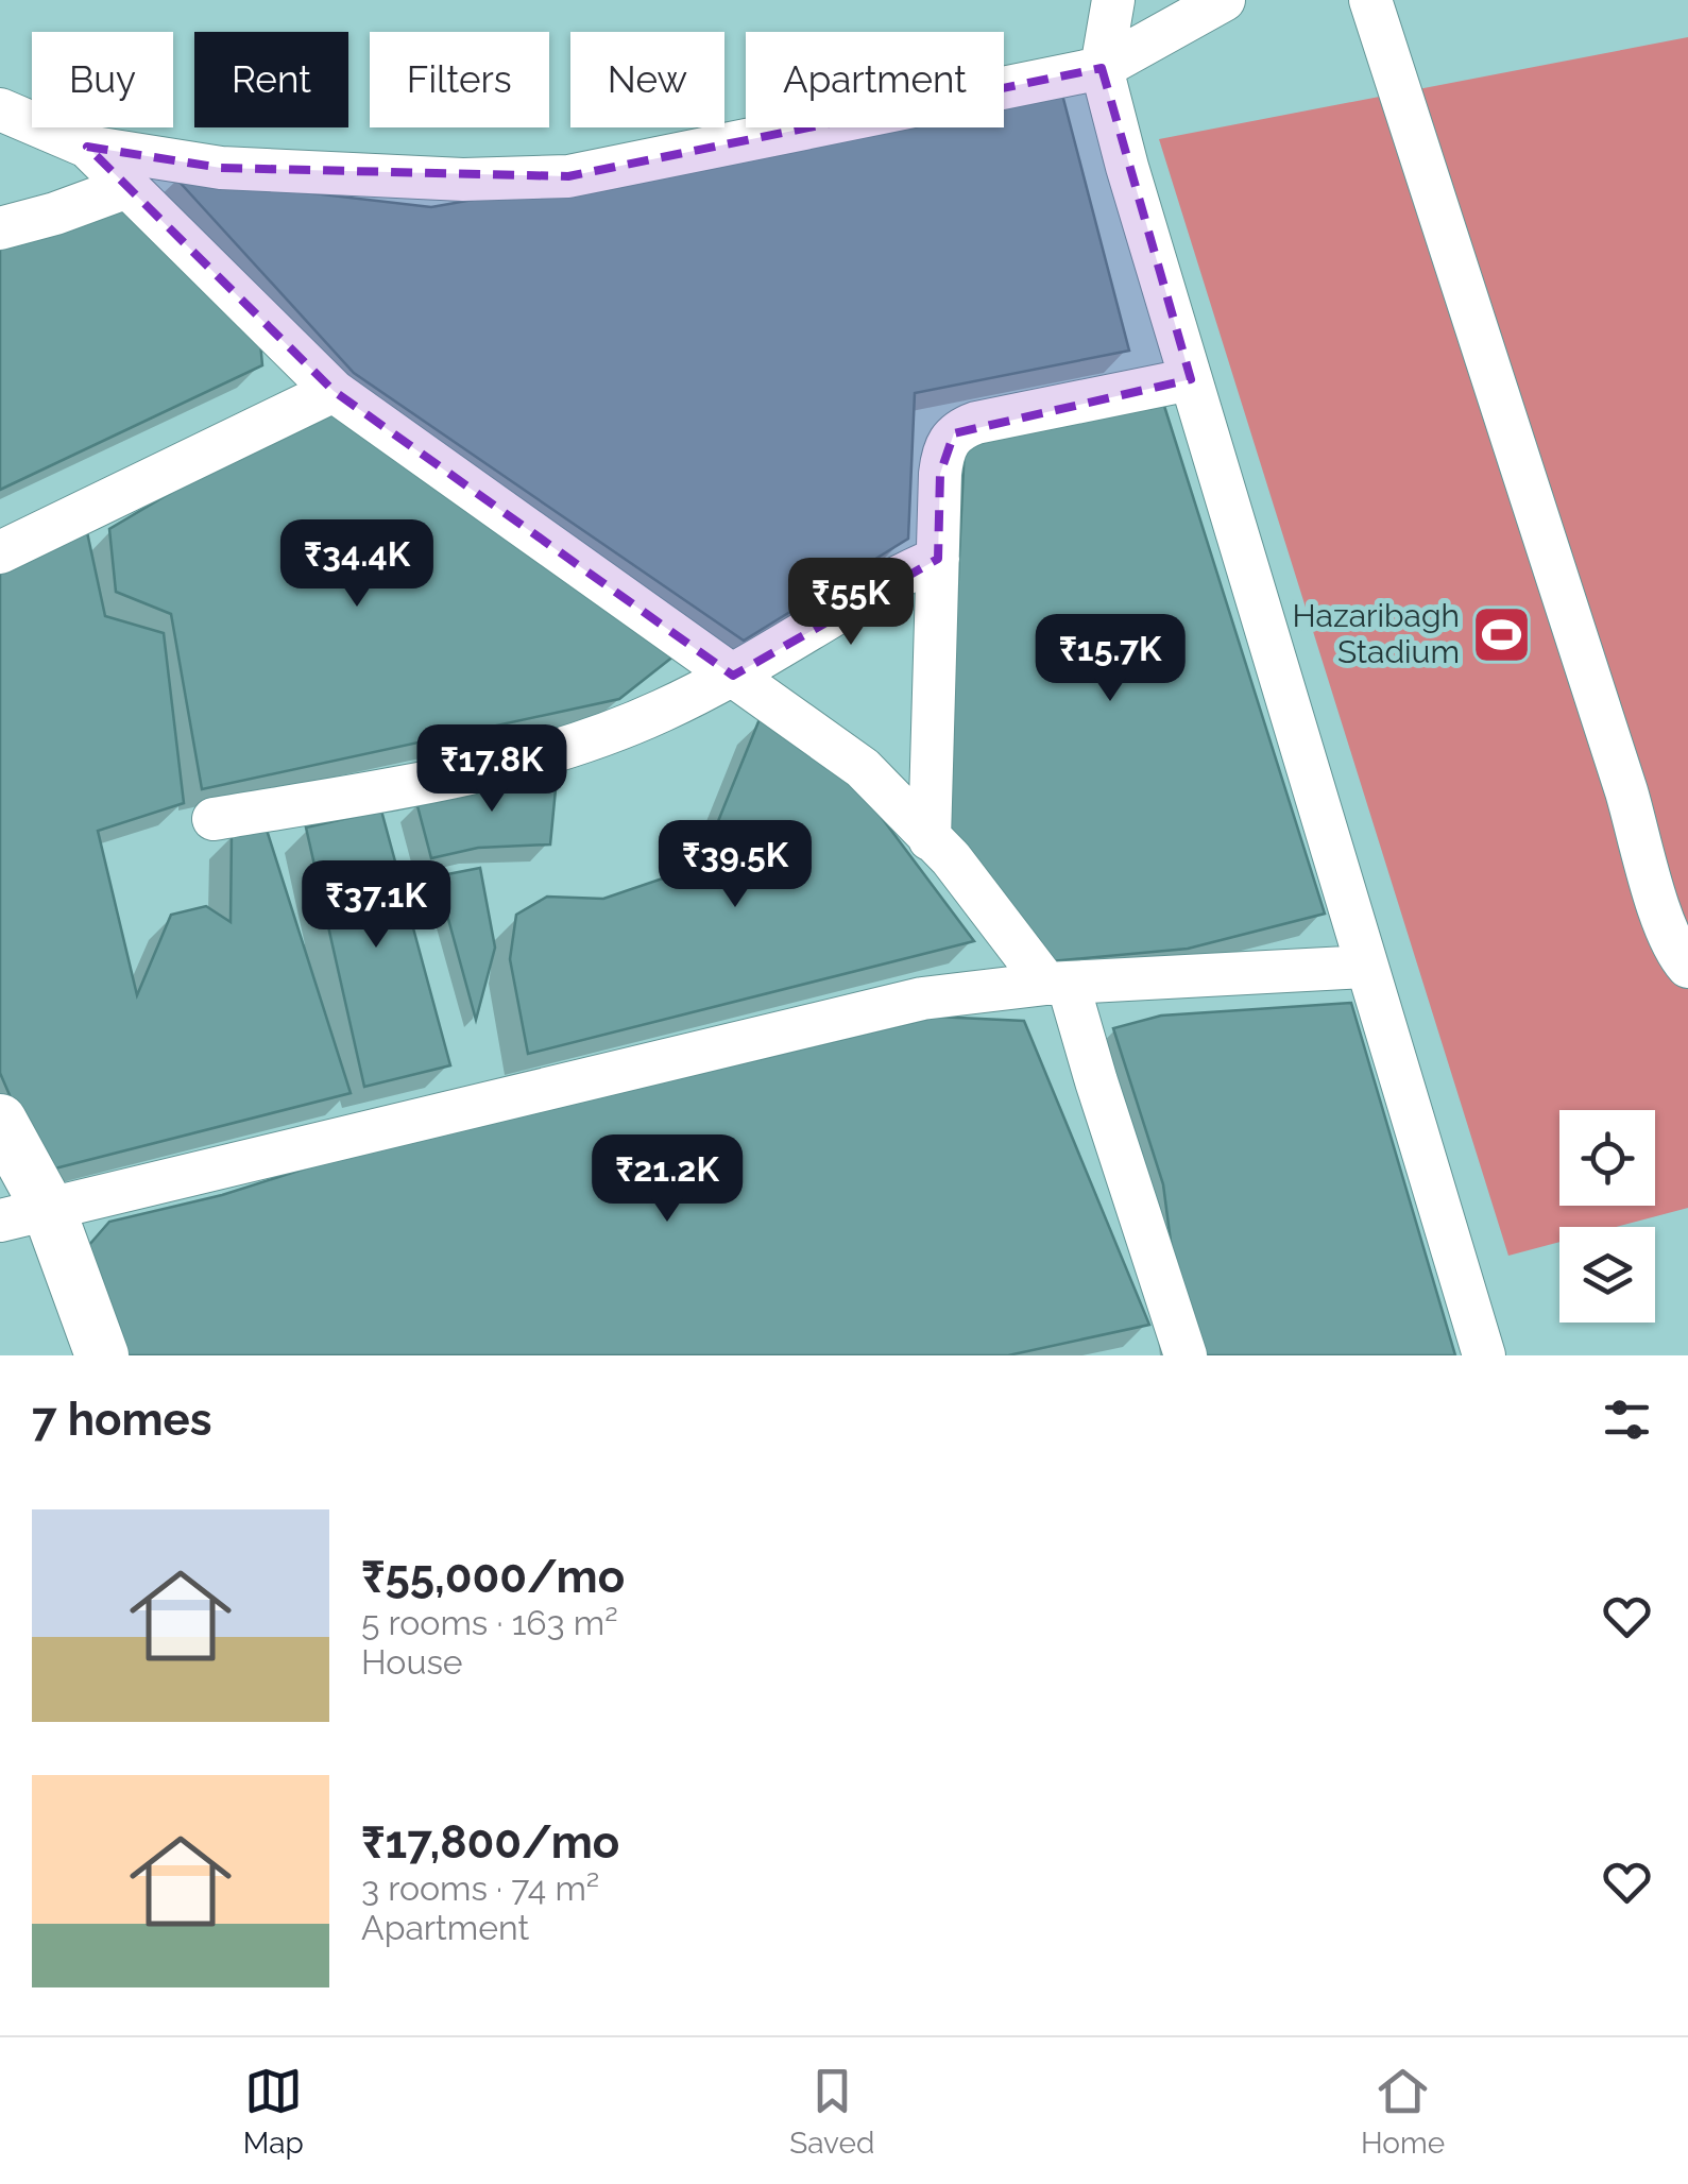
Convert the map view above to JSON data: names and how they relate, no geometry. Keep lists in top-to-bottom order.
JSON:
{
  "places": {
    "sports": ["Hazaribagh Stadium"]
  },
  "page": {
    "chip": [
      "Buy",
      "Rent",
      "Filters",
      "New",
      "Apartment"
    ],
    "price": [
      "₹34.4K",
      "₹55K",
      "₹15.7K",
      "₹17.8K",
      "₹39.5K",
      "₹37.1K",
      "₹21.2K"
    ],
    "heading": "7 homes",
    "list": [
      {
        "name": "₹55,000/mo",
        "note": "5 rooms · 163 m² · House"
      },
      {
        "name": "₹17,800/mo",
        "note": "3 rooms · 74 m² · Apartment"
      }
    ],
    "tabs": ["Map", "Saved", "Home"]
  }
}
